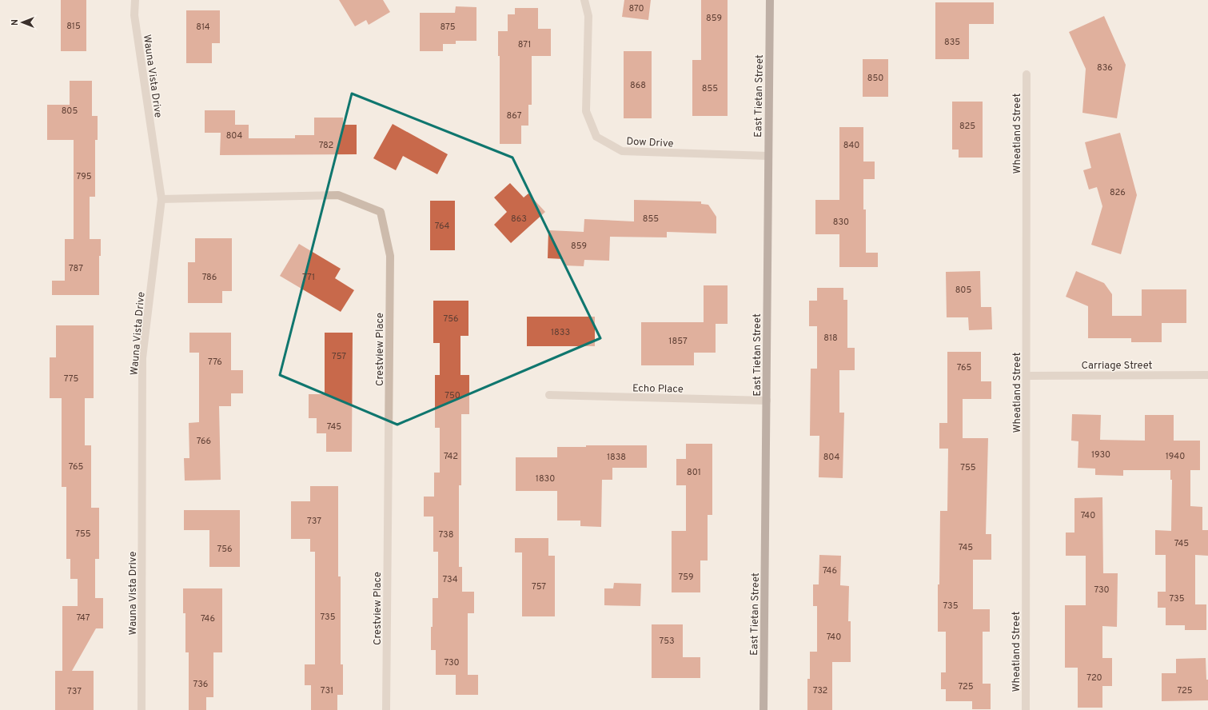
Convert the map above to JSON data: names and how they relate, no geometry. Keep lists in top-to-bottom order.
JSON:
{
  "streets": {
    "main road": ["East Tietan Street"],
    "street": [
      "Wauna Vista Drive",
      "Wheatland Street",
      "Dow Drive",
      "Crestview Place",
      "Carriage Street",
      "Echo Place"
    ]
  },
  "crossings": [
    ["Wauna Vista Drive", "Crestview Place"],
    ["East Tietan Street", "Dow Drive"],
    ["East Tietan Street", "Echo Place"],
    ["Wheatland Street", "Carriage Street"]
  ],
  "house_numbers": [
    "870",
    "859",
    "815",
    "814",
    "875",
    "835",
    "871",
    "836",
    "850",
    "868",
    "855",
    "805",
    "867",
    "825",
    "804",
    "782",
    "840",
    "795",
    "826",
    "863",
    "855",
    "830",
    "764",
    "859",
    "787",
    "786",
    "771",
    "805",
    "756",
    "1833",
    "818",
    "1857",
    "757",
    "776",
    "765",
    "775",
    "750",
    "745",
    "766",
    "1930",
    "742",
    "1940",
    "1838",
    "804",
    "765",
    "755",
    "801",
    "1830",
    "740",
    "737",
    "755",
    "738",
    "745",
    "745",
    "756",
    "746",
    "759",
    "734",
    "757",
    "730",
    "735",
    "735",
    "735",
    "747",
    "746",
    "740",
    "753",
    "730",
    "720",
    "736",
    "725",
    "731",
    "732",
    "725",
    "737"
  ],
  "north": "left"
}
